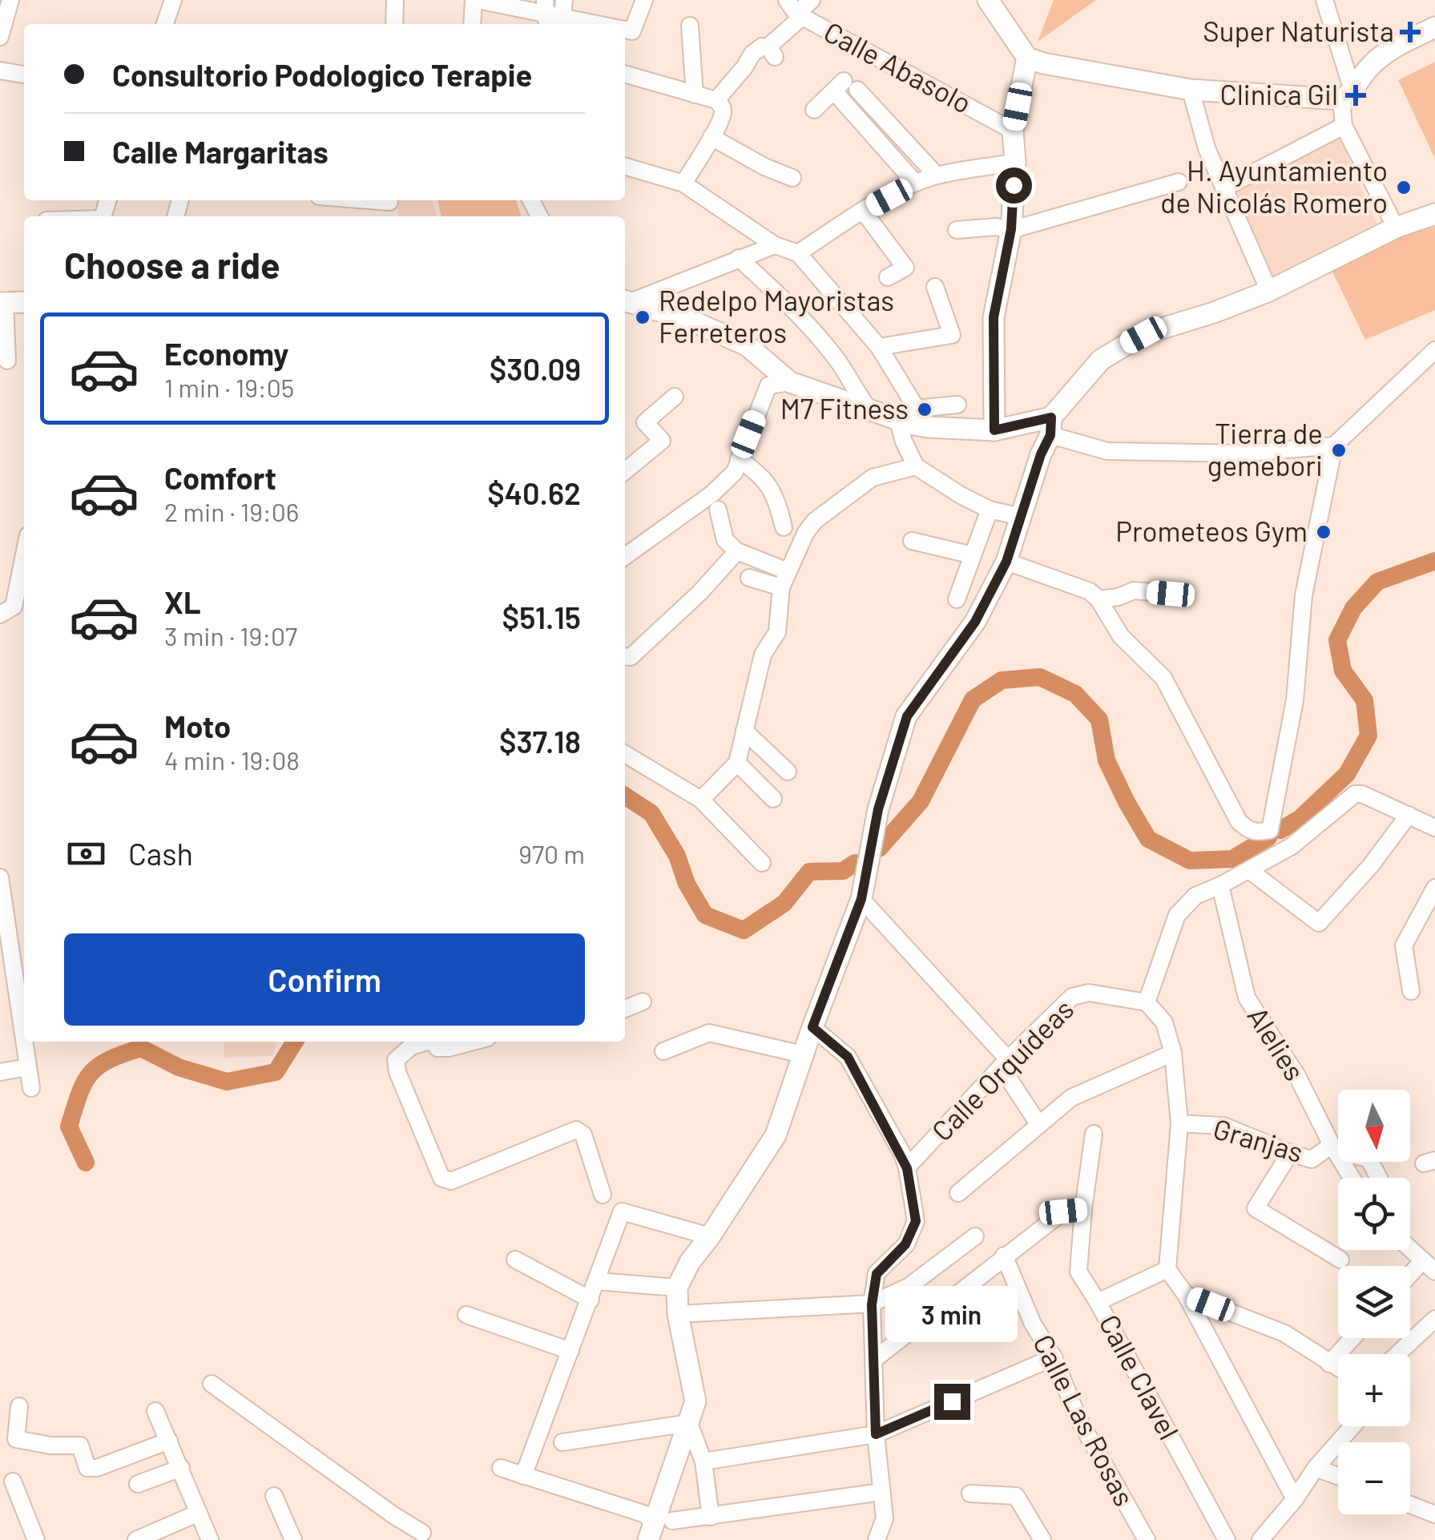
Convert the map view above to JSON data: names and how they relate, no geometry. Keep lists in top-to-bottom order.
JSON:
{
  "streets": {
    "street": [
      "Calle Abasolo",
      "Alelies",
      "Calle Orquídeas",
      "Granjas",
      "Calle Clavel",
      "Calle Las Rosas"
    ]
  },
  "crossings": [
    ["Alelies", "Granjas"]
  ],
  "places": {
    "health": ["Super Naturista", "Clinica Gil"],
    "other": [
      "H. Ayuntamiento de Nicolás Romero",
      "Redelpo Mayoristas Ferreteros",
      "M7 Fitness",
      "Tierra de gemebori",
      "Prometeos Gym"
    ]
  },
  "north": "bottom",
  "page": {
    "banner": ["Consultorio Podologico Terapie", "Calle Margaritas"],
    "heading": "Choose a ride",
    "list": [
      {
        "name": "Economy",
        "note": "1 min · 19:05",
        "value": "$30.09"
      },
      {
        "name": "Comfort",
        "note": "2 min · 19:06",
        "value": "$40.62"
      },
      {
        "name": "XL",
        "note": "3 min · 19:07",
        "value": "$51.15"
      },
      {
        "name": "Moto",
        "note": "4 min · 19:08",
        "value": "$37.18"
      }
    ],
    "pay": ["Cash", "970 m"],
    "buttons": "Confirm",
    "map_buttons": ["+", "−"],
    "bubble": "3 min"
  }
}
